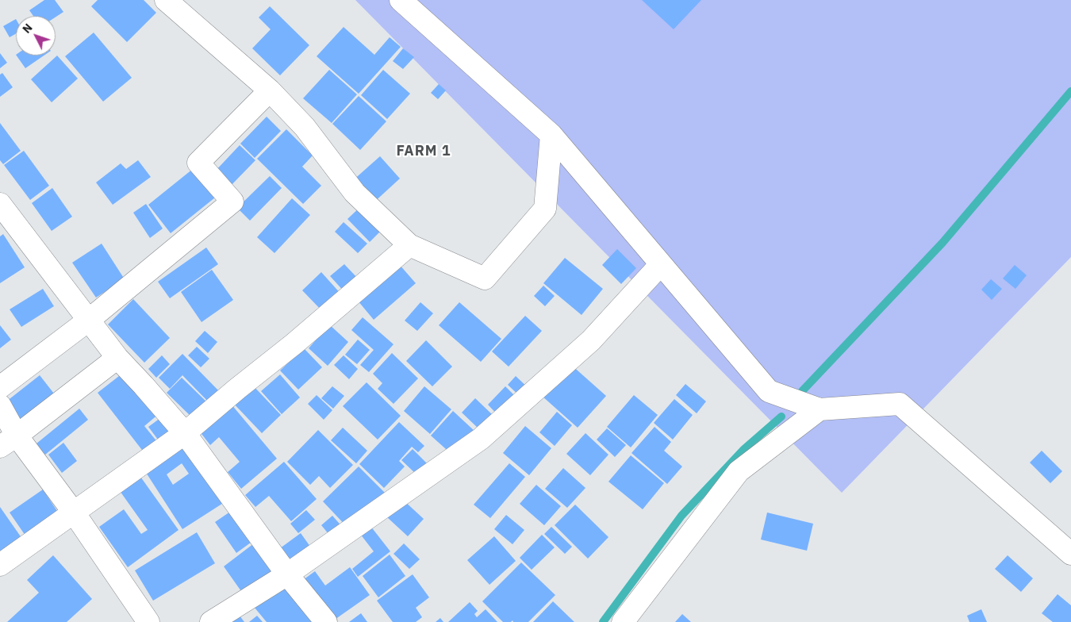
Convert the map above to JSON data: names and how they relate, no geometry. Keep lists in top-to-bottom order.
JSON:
{
  "districts": ["FARM 1"],
  "north": "top left"
}
